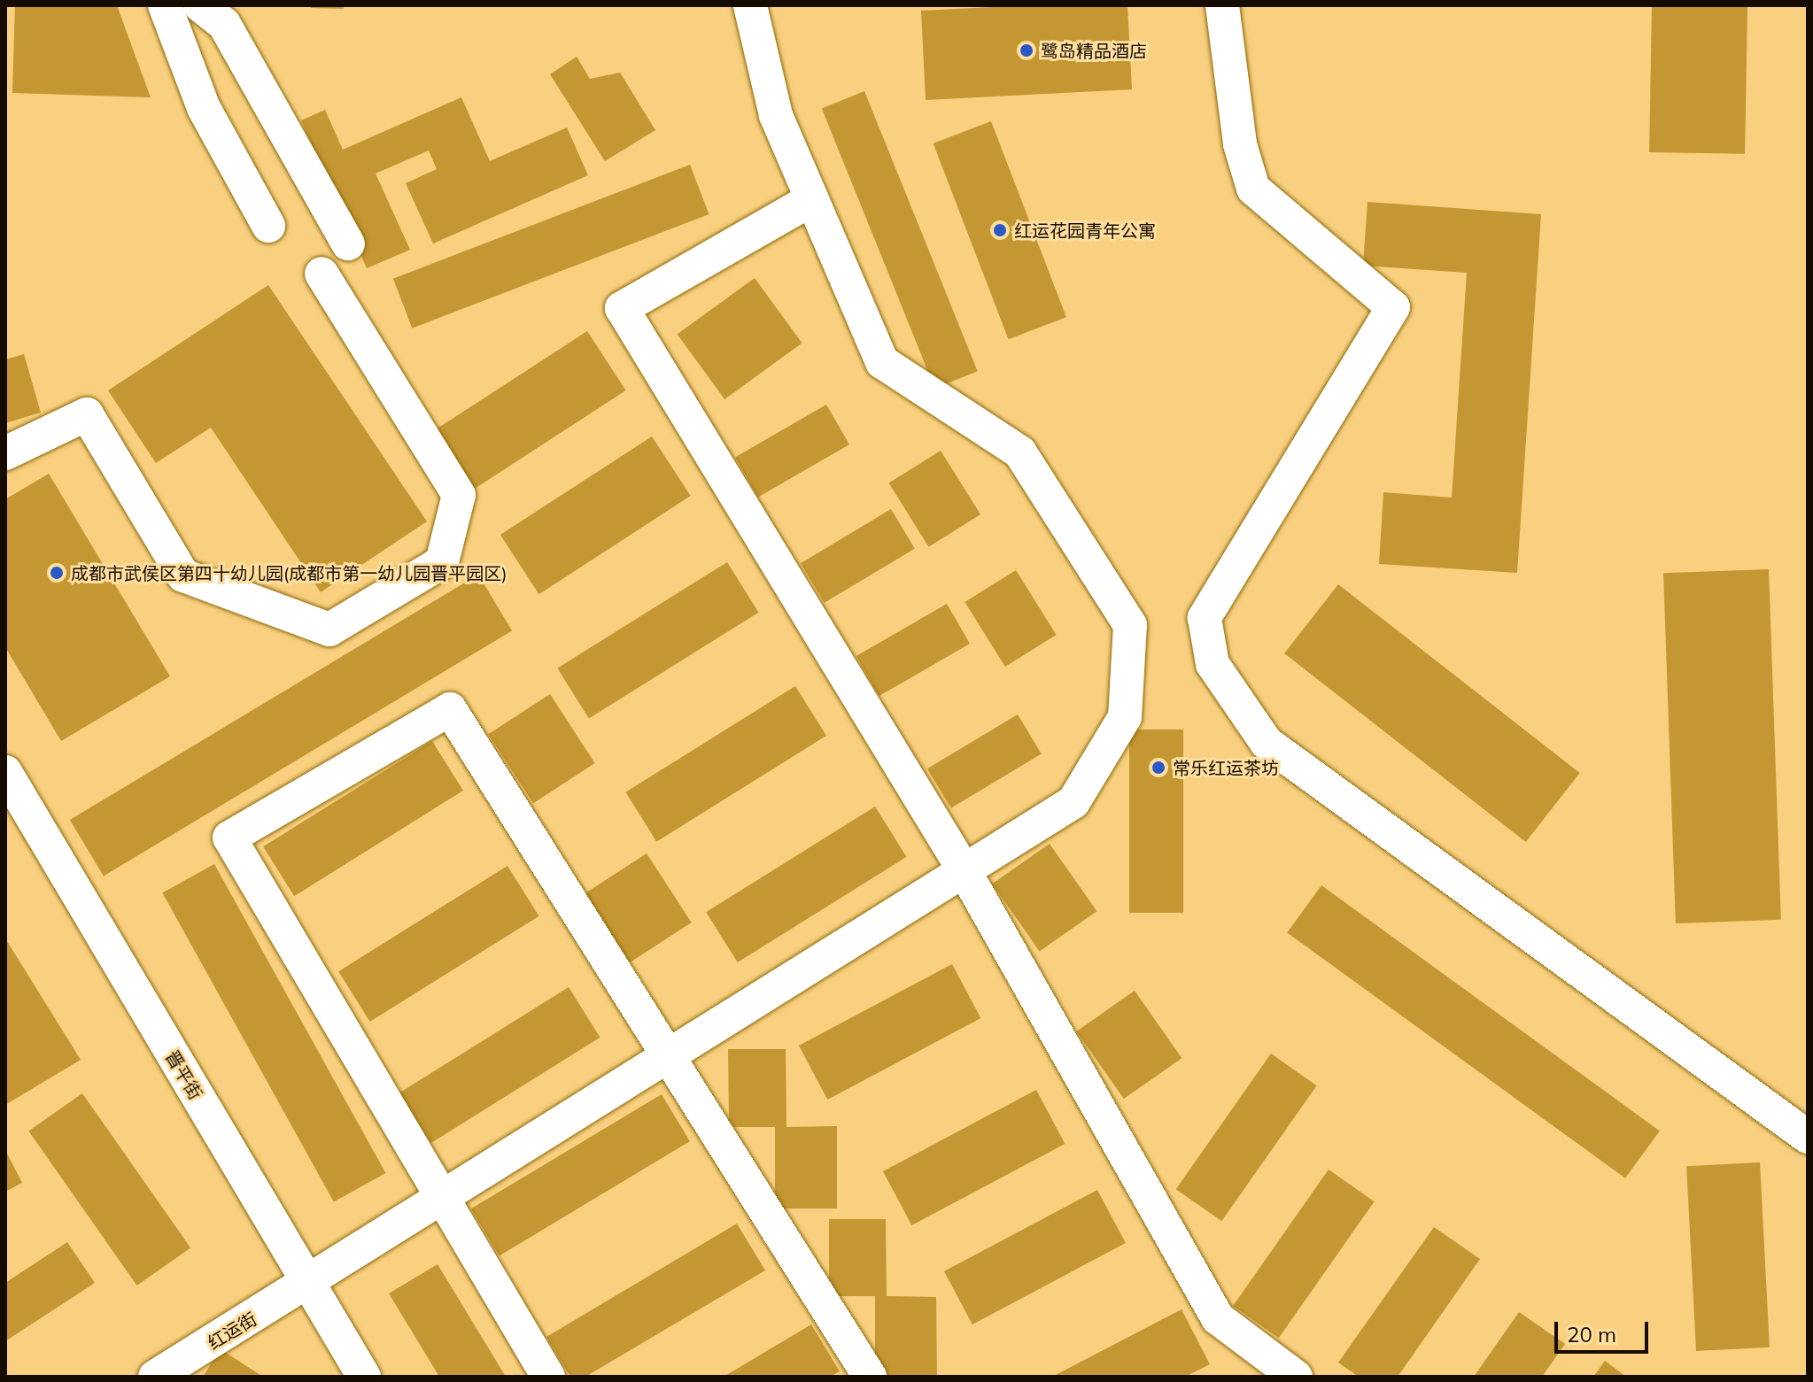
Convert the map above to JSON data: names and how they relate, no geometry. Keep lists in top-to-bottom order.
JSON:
{
  "streets": {
    "street": ["晋平街", "红运街"]
  },
  "crossings": [
    ["晋平街", "红运街"]
  ],
  "places": [
    "鹭岛精品酒店",
    "红运花园青年公寓",
    "成都市武侯区第四十幼儿园(成都市第一幼儿园晋平园区)",
    "常乐红运茶坊"
  ],
  "scale_bar": "20 m"
}
